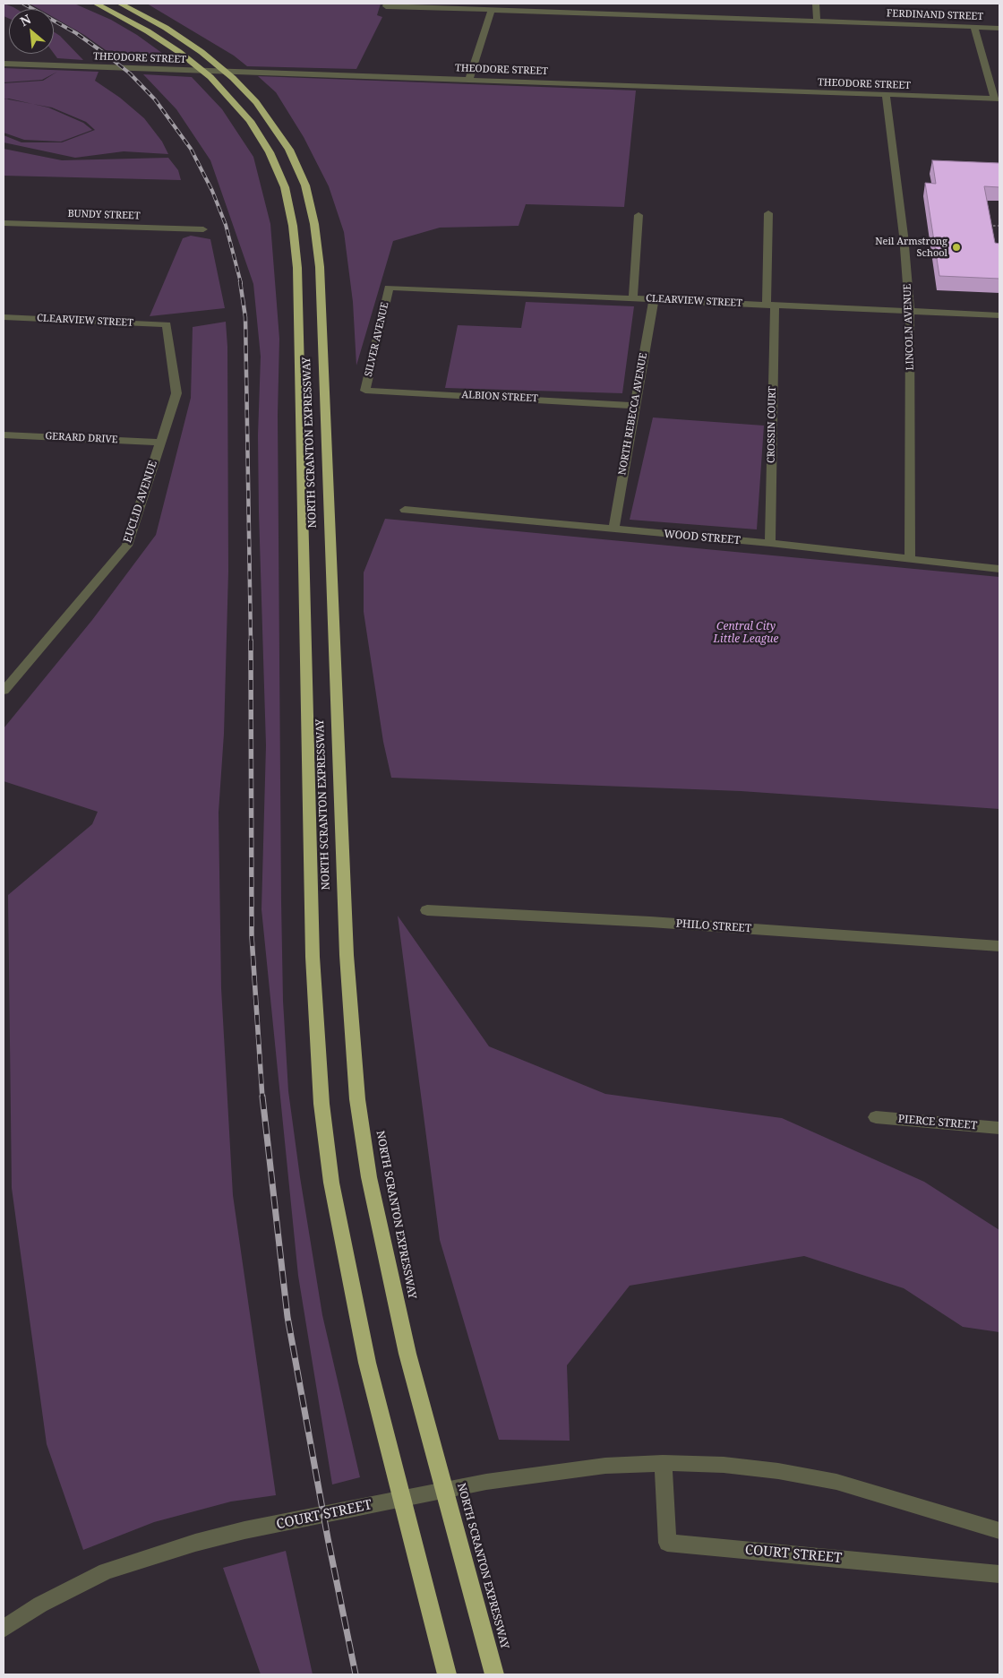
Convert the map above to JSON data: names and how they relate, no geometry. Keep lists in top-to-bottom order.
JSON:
{
  "streets": {
    "highway": ["NORTH SCRANTON EXPRESSWAY"],
    "street": [
      "FERDINAND STREET",
      "THEODORE STREET",
      "BUNDY STREET",
      "CLEARVIEW STREET",
      "LINCOLN AVENUE",
      "SILVER AVENUE",
      "ALBION STREET",
      "NORTH REBECCA AVENUE",
      "CROSSIN COURT",
      "GERARD DRIVE",
      "EUCLID AVENUE",
      "WOOD STREET",
      "PHILO STREET",
      "PIERCE STREET",
      "COURT STREET"
    ]
  },
  "crossings": [
    ["THEODORE STREET", "LINCOLN AVENUE"],
    ["CLEARVIEW STREET", "LINCOLN AVENUE"],
    ["CLEARVIEW STREET", "SILVER AVENUE"],
    ["CLEARVIEW STREET", "NORTH REBECCA AVENUE"],
    ["CLEARVIEW STREET", "CROSSIN COURT"],
    ["CLEARVIEW STREET", "EUCLID AVENUE"],
    ["LINCOLN AVENUE", "WOOD STREET"],
    ["SILVER AVENUE", "ALBION STREET"],
    ["ALBION STREET", "NORTH REBECCA AVENUE"],
    ["NORTH REBECCA AVENUE", "WOOD STREET"],
    ["CROSSIN COURT", "WOOD STREET"],
    ["GERARD DRIVE", "EUCLID AVENUE"]
  ],
  "parks": ["Central City Little League"],
  "places": ["Neil Armstrong School"],
  "north": "top left"
}
